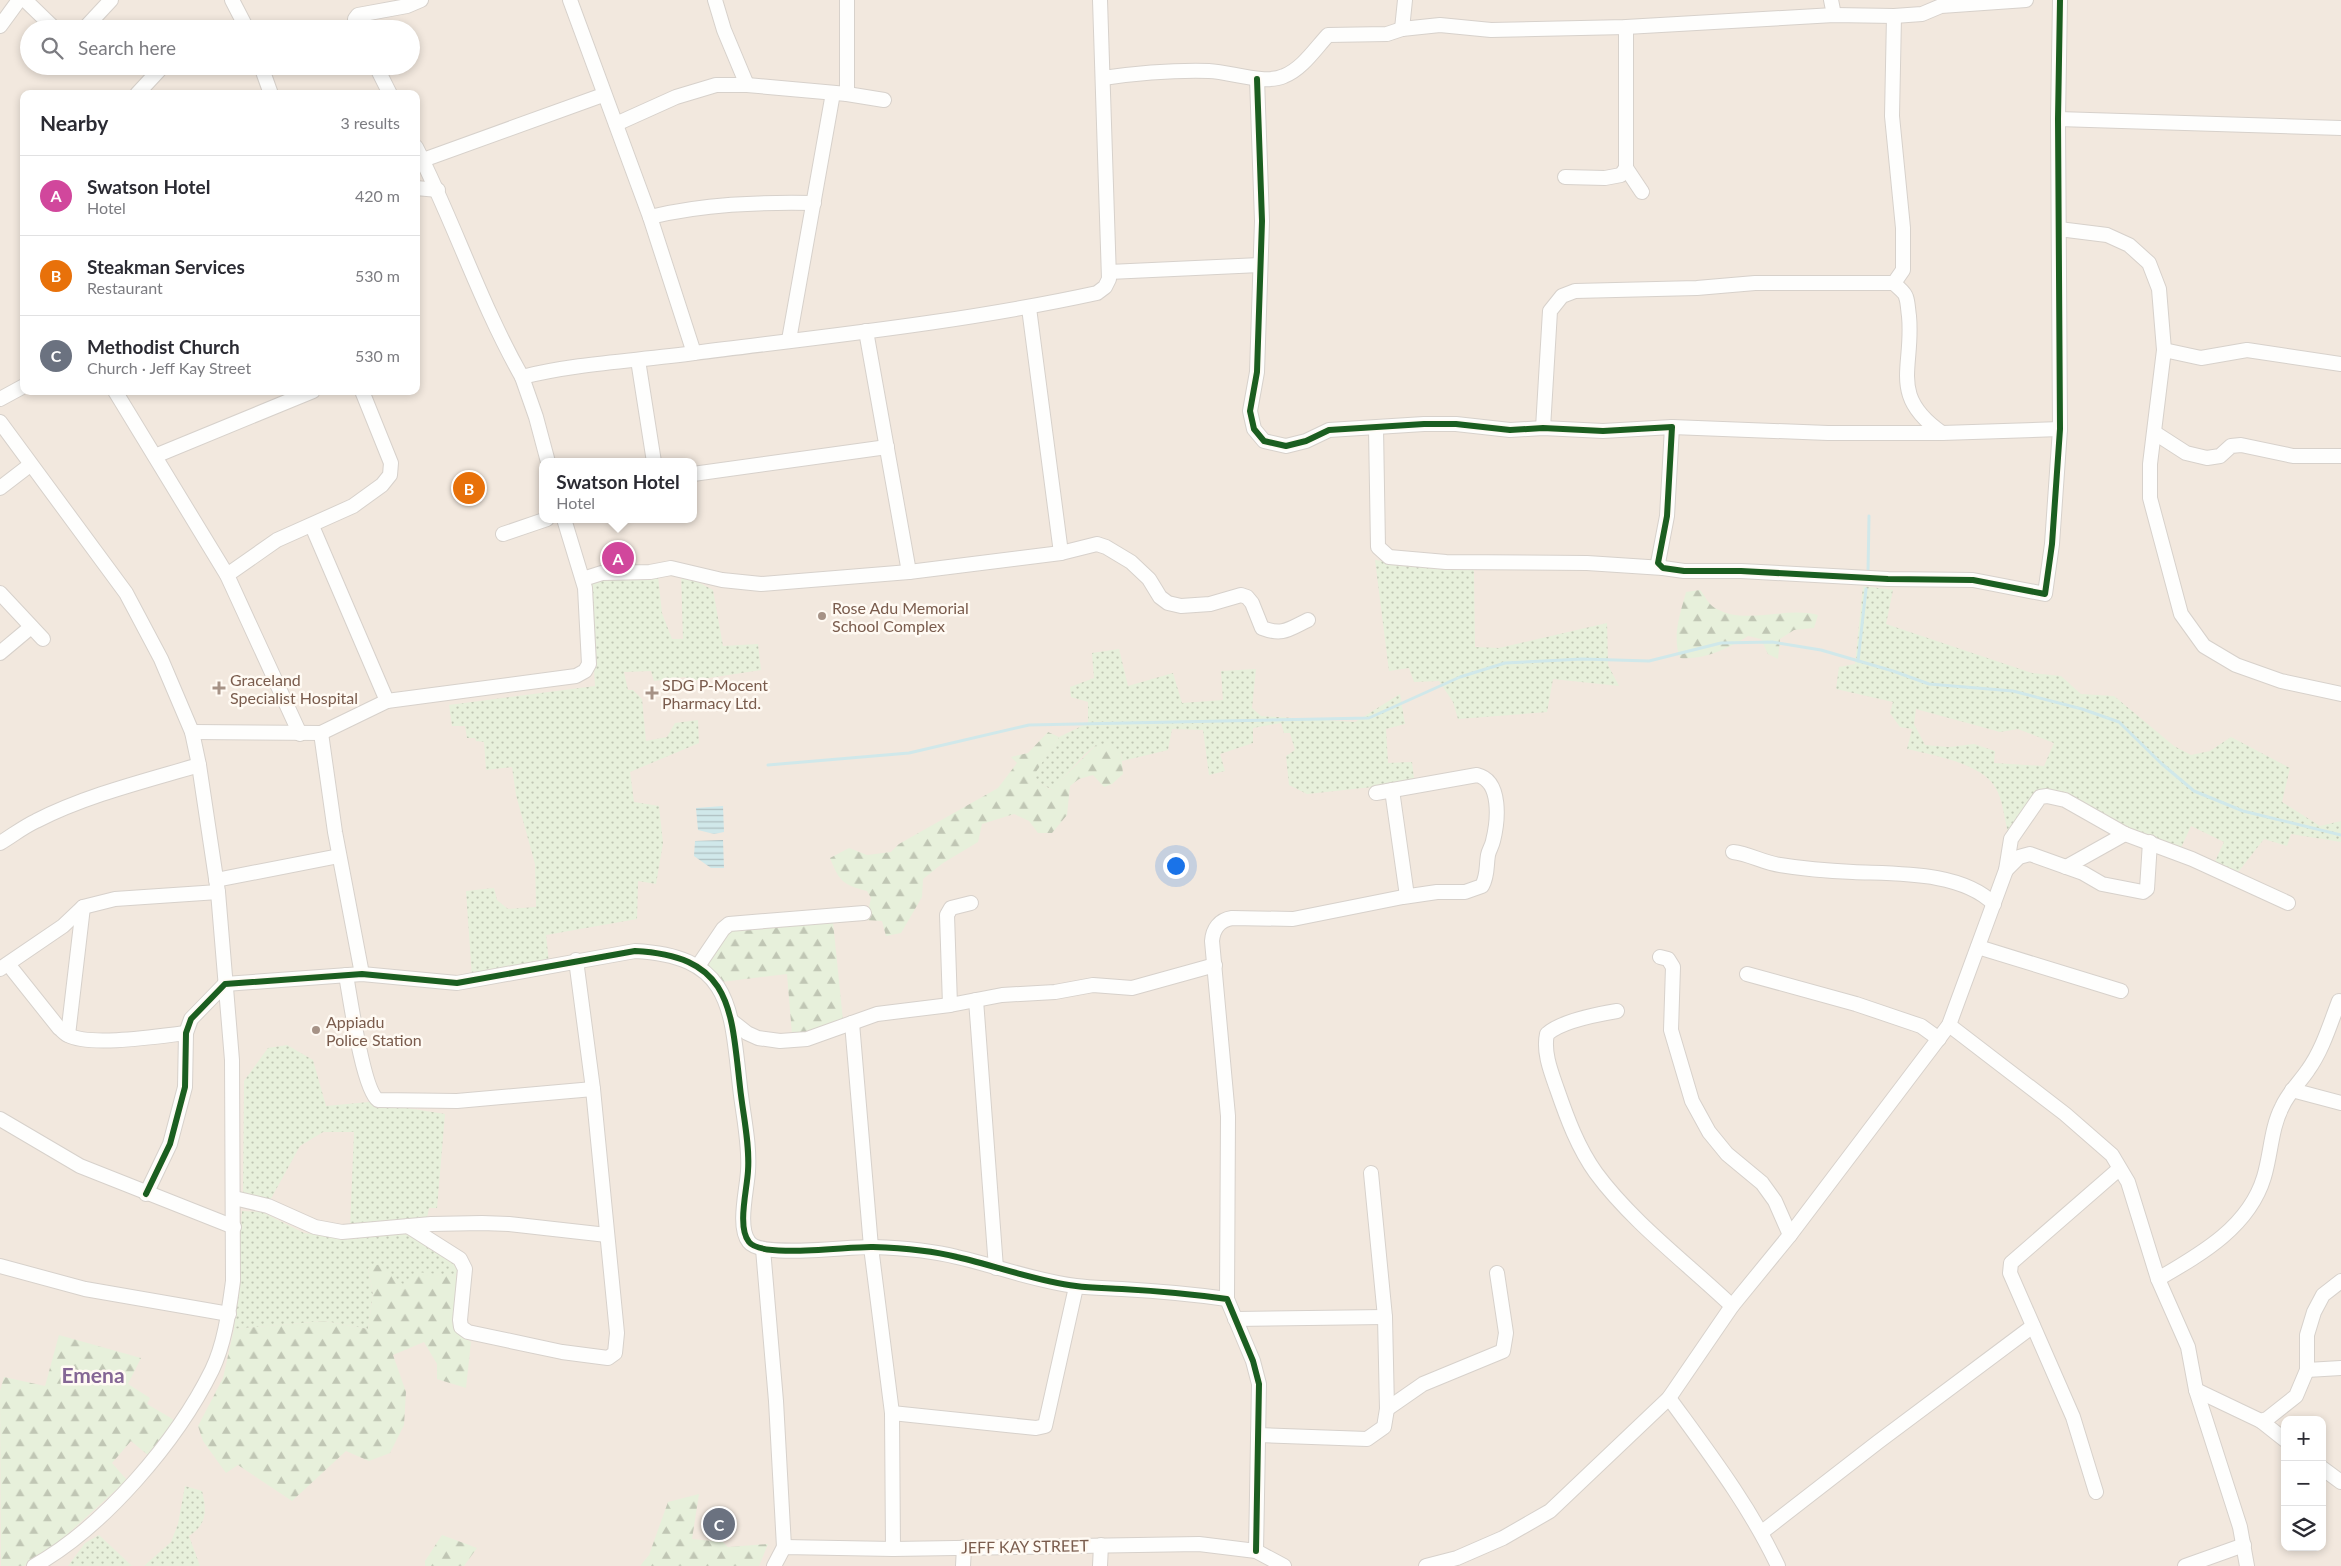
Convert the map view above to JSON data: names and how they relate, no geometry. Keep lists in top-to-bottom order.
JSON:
{
  "streets": {
    "street": ["JEFF KAY STREET"]
  },
  "districts": ["Emena"],
  "places": {
    "other": ["Rose Adu Memorial School Complex", "Appiadu Police Station"],
    "health": ["Graceland Specialist Hospital", "SDG P-Mocent Pharmacy Ltd."]
  },
  "page": {
    "search": "Search here",
    "heading": ["Nearby", "3 results"],
    "list": [
      {
        "mark": "A",
        "name": "Swatson Hotel",
        "note": "Hotel",
        "value": "420 m"
      },
      {
        "mark": "B",
        "name": "Steakman Services",
        "note": "Restaurant",
        "value": "530 m"
      },
      {
        "mark": "C",
        "name": "Methodist Church",
        "note": "Church · Jeff Kay Street",
        "value": "530 m"
      }
    ],
    "popup": ["Swatson Hotel", "Hotel"],
    "pins": ["B", "A", "C"],
    "map_buttons": ["+", "−"]
  }
}
